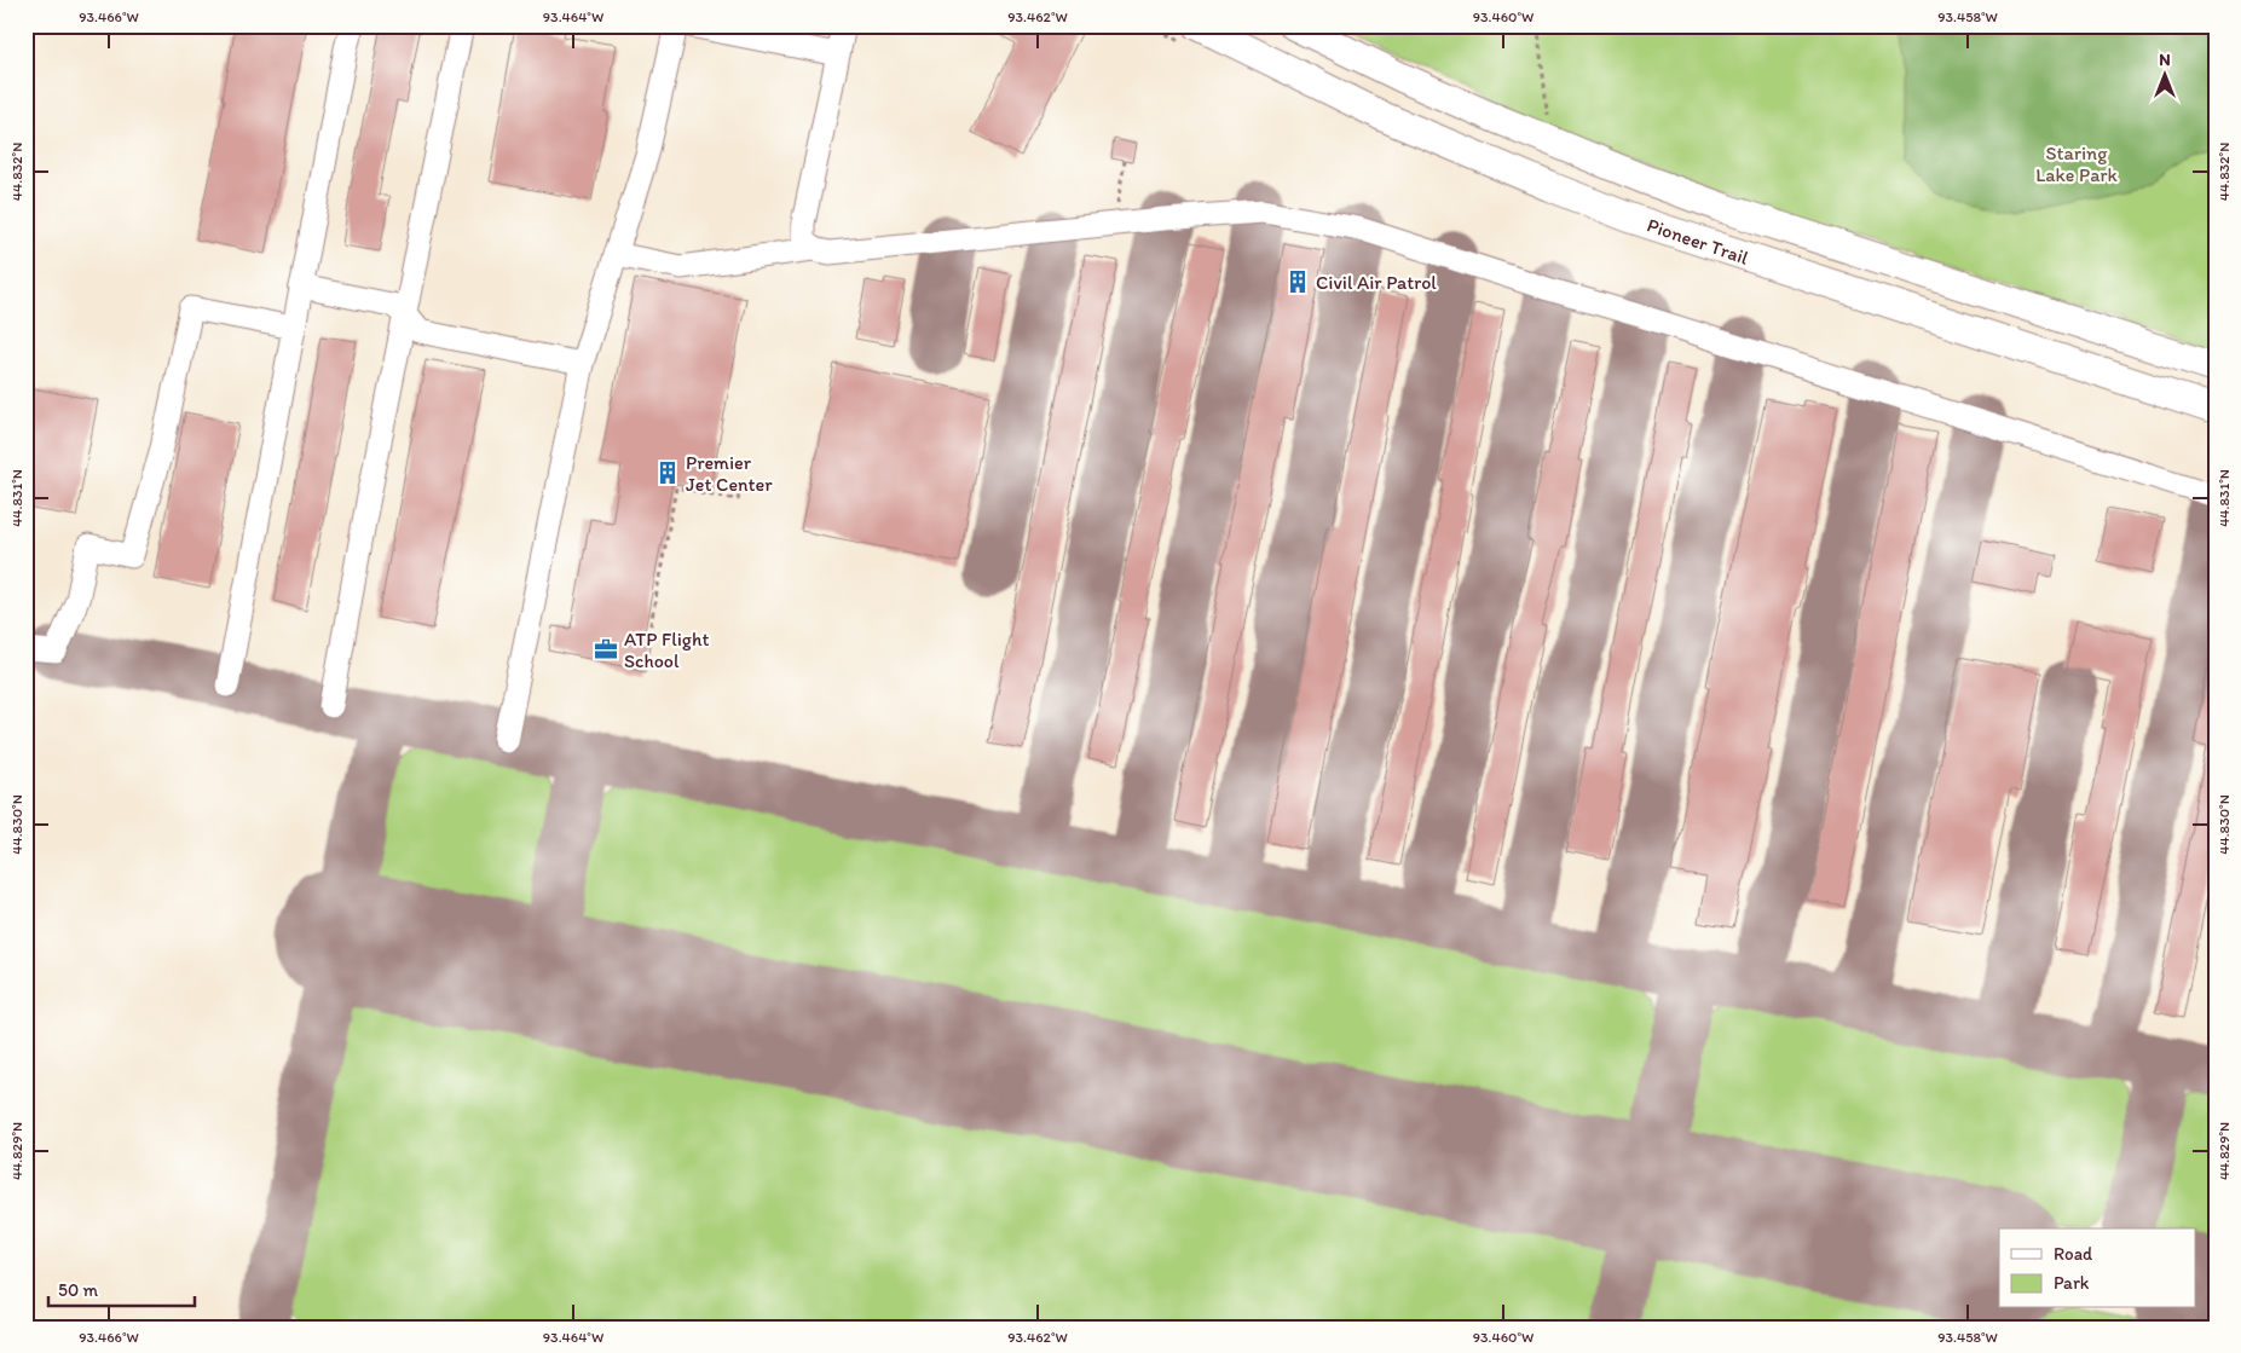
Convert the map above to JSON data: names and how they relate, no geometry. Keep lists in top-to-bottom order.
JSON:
{
  "streets": {
    "main road": ["Pioneer Trail"]
  },
  "parks": ["Staring Lake Park"],
  "places": {
    "building": ["Civil Air Patrol", "Premier Jet Center"],
    "office": ["ATP Flight School"]
  },
  "legend": ["Road", "Park"],
  "scale_bar": "50 m",
  "north": "top",
  "coordinates": [
    "93.466°W",
    "93.464°W",
    "93.462°W",
    "93.460°W",
    "93.458°W",
    "44.832°N",
    "44.831°N",
    "44.830°N",
    "44.829°N"
  ]
}
